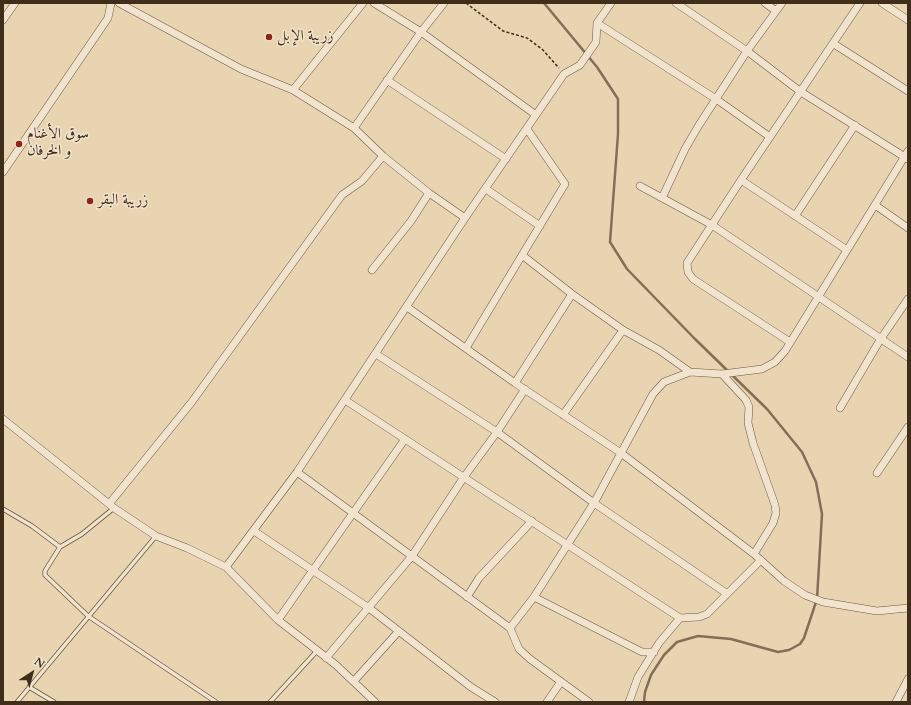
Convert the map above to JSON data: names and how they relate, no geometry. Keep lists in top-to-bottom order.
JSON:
{
  "places": ["زريبة الإبل", "سوق الأغنام و الخرفان", "زريبة البقر"],
  "north": "top right"
}
